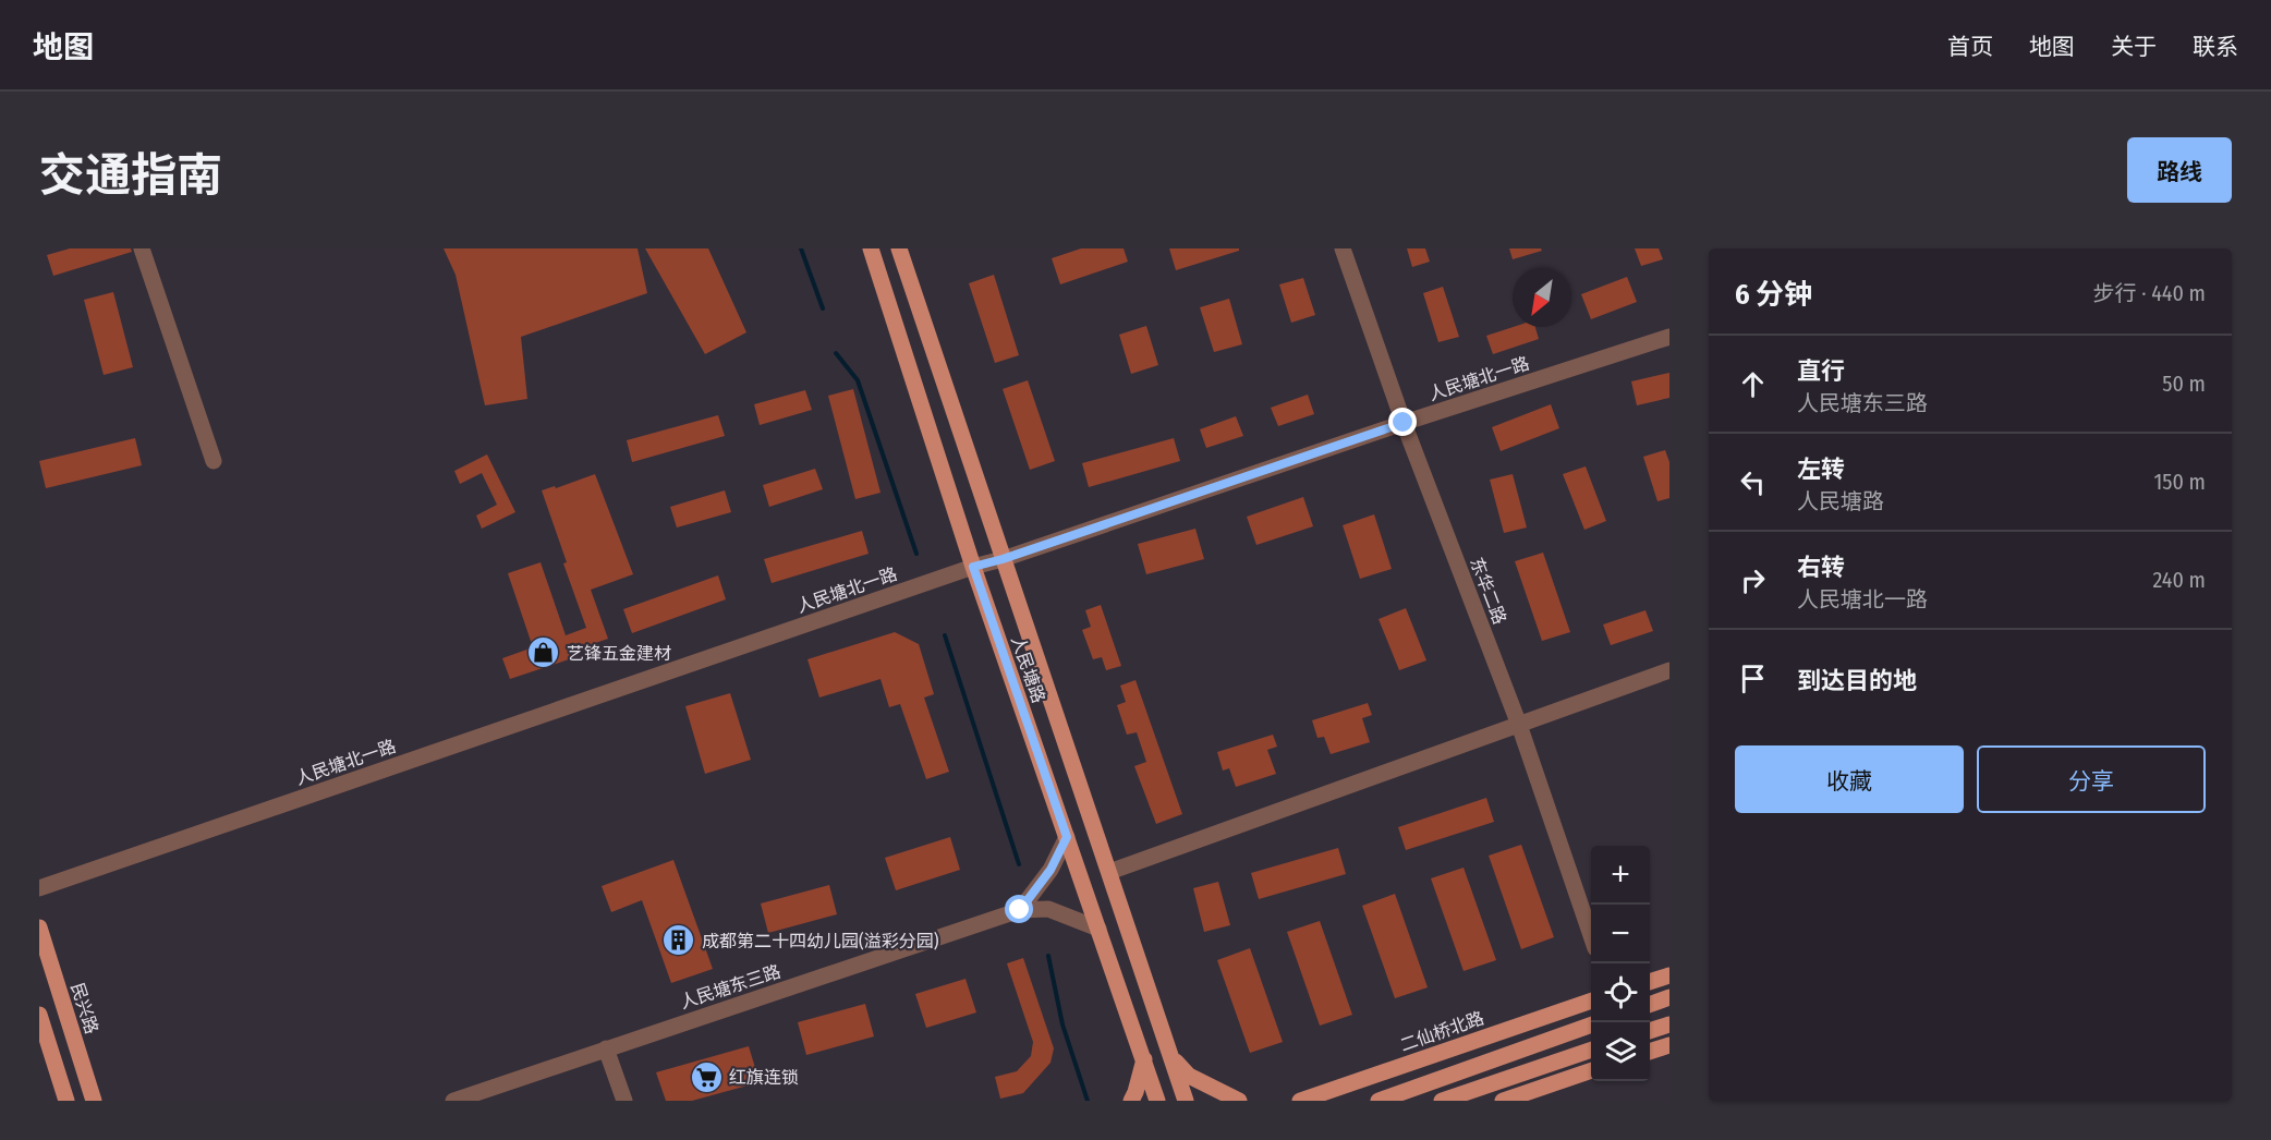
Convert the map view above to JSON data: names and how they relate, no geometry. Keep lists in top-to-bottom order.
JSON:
{
  "streets": {
    "main road": ["人民塘路", "民兴路", "二仙桥北路"],
    "street": ["人民塘北一路", "东华二路", "人民塘东三路"]
  },
  "crossings": [
    ["人民塘北一路", "东华二路"],
    ["人民塘北一路", "人民塘路"],
    ["人民塘路", "人民塘东三路"]
  ],
  "places": {
    "shop": ["艺锋五金建材"],
    "building": ["成都第二十四幼儿园(溢彩分园)"],
    "supermarket": ["红旗连锁"]
  },
  "north": "bottom left",
  "page": {
    "header": "地图",
    "nav": [
      "首页",
      "地图",
      "关于",
      "联系"
    ],
    "title": "交通指南",
    "buttons": [
      "路线",
      ["收藏", "分享"]
    ],
    "heading": ["6 分钟", "步行 · 440 m"],
    "list": [
      ["直行", "人民塘东三路", "50 m"],
      ["左转", "人民塘路", "150 m"],
      ["右转", "人民塘北一路", "240 m"],
      "到达目的地"
    ],
    "map_buttons": ["+", "−"]
  }
}
